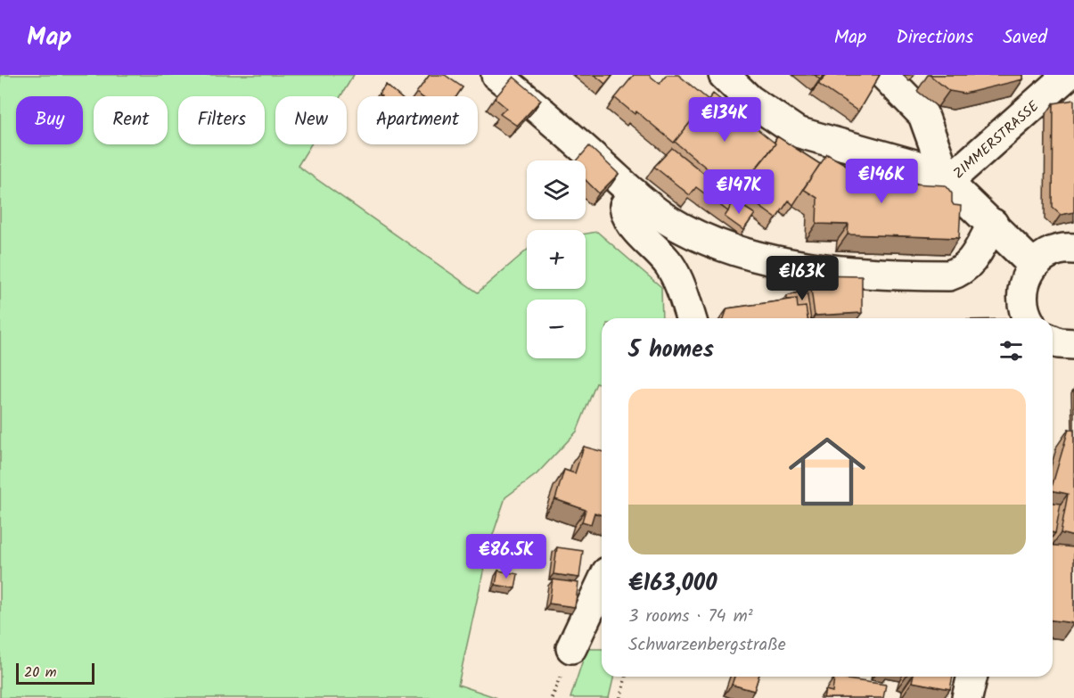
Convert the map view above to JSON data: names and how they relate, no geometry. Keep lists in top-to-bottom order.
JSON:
{
  "streets": {
    "street": ["ZIMMERSTRASSE"]
  },
  "scale_bar": "20 m",
  "page": {
    "header": "Map",
    "nav": ["Map", "Directions", "Saved"],
    "chip": [
      "Buy",
      "Rent",
      "Filters",
      "New",
      "Apartment"
    ],
    "price": [
      "€134K",
      "€146K",
      "€147K",
      "€163K",
      "€86.5K"
    ],
    "map_buttons": ["+", "−"],
    "heading": "5 homes",
    "list": [
      {
        "name": "€163,000",
        "note": "3 rooms · 74 m² · Schwarzenbergstraße"
      }
    ],
    "scale": "20 m"
  }
}
